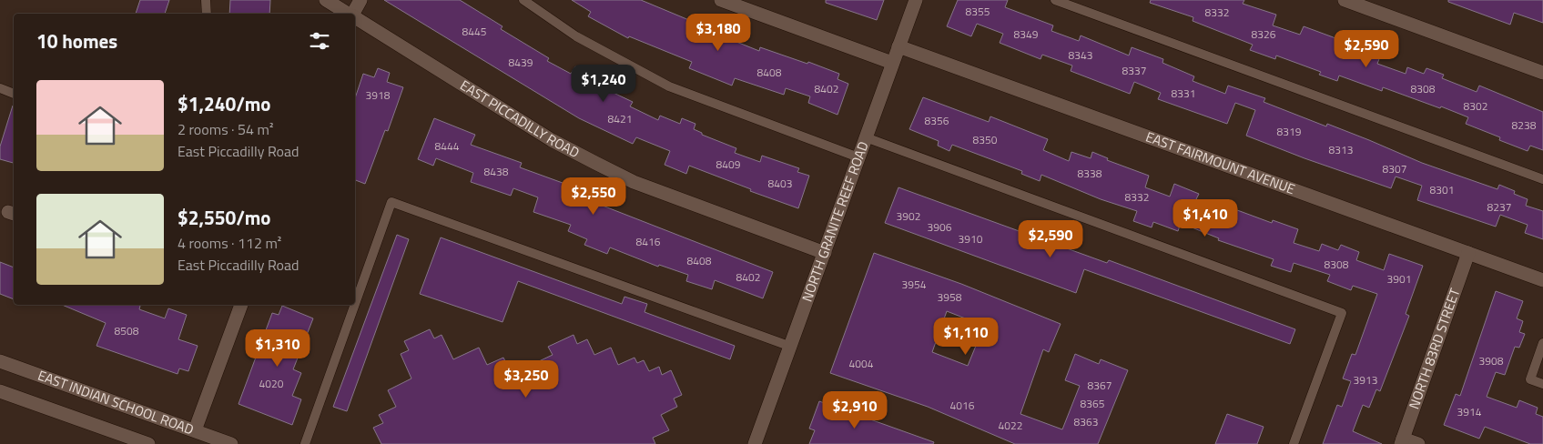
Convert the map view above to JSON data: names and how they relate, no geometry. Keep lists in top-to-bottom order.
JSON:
{
  "streets": {
    "street": [
      "EAST PICCADILLY ROAD",
      "EAST FAIRMOUNT AVENUE",
      "NORTH GRANITE REEF ROAD",
      "NORTH 83RD STREET",
      "EAST INDIAN SCHOOL ROAD"
    ]
  },
  "crossings": [
    ["EAST PICCADILLY ROAD", "NORTH GRANITE REEF ROAD"],
    ["EAST FAIRMOUNT AVENUE", "NORTH GRANITE REEF ROAD"],
    ["EAST FAIRMOUNT AVENUE", "NORTH 83RD STREET"]
  ],
  "house_numbers": [
    "8355",
    "8332",
    "8445",
    "8349",
    "8326",
    "8343",
    "8439",
    "8337",
    "8408",
    "8402",
    "8308",
    "8331",
    "3918",
    "8302",
    "8421",
    "8356",
    "8238",
    "8319",
    "8350",
    "8444",
    "8313",
    "8409",
    "8307",
    "8438",
    "8338",
    "8403",
    "8301",
    "8332",
    "8237",
    "3902",
    "3906",
    "3910",
    "8416",
    "8408",
    "8308",
    "8402",
    "3901",
    "3954",
    "3958",
    "8508",
    "3908",
    "4004",
    "3913",
    "4020",
    "8367",
    "8365",
    "4016",
    "3914",
    "8363",
    "4022"
  ],
  "page": {
    "price": [
      "$3,180",
      "$2,590",
      "$1,240",
      "$2,550",
      "$1,410",
      "$2,590",
      "$1,110",
      "$1,310",
      "$3,250",
      "$2,910"
    ],
    "heading": "10 homes",
    "list": [
      {
        "name": "$1,240/mo",
        "note": "2 rooms · 54 m² · East Piccadilly Road"
      },
      {
        "name": "$2,550/mo",
        "note": "4 rooms · 112 m² · East Piccadilly Road"
      }
    ]
  }
}
